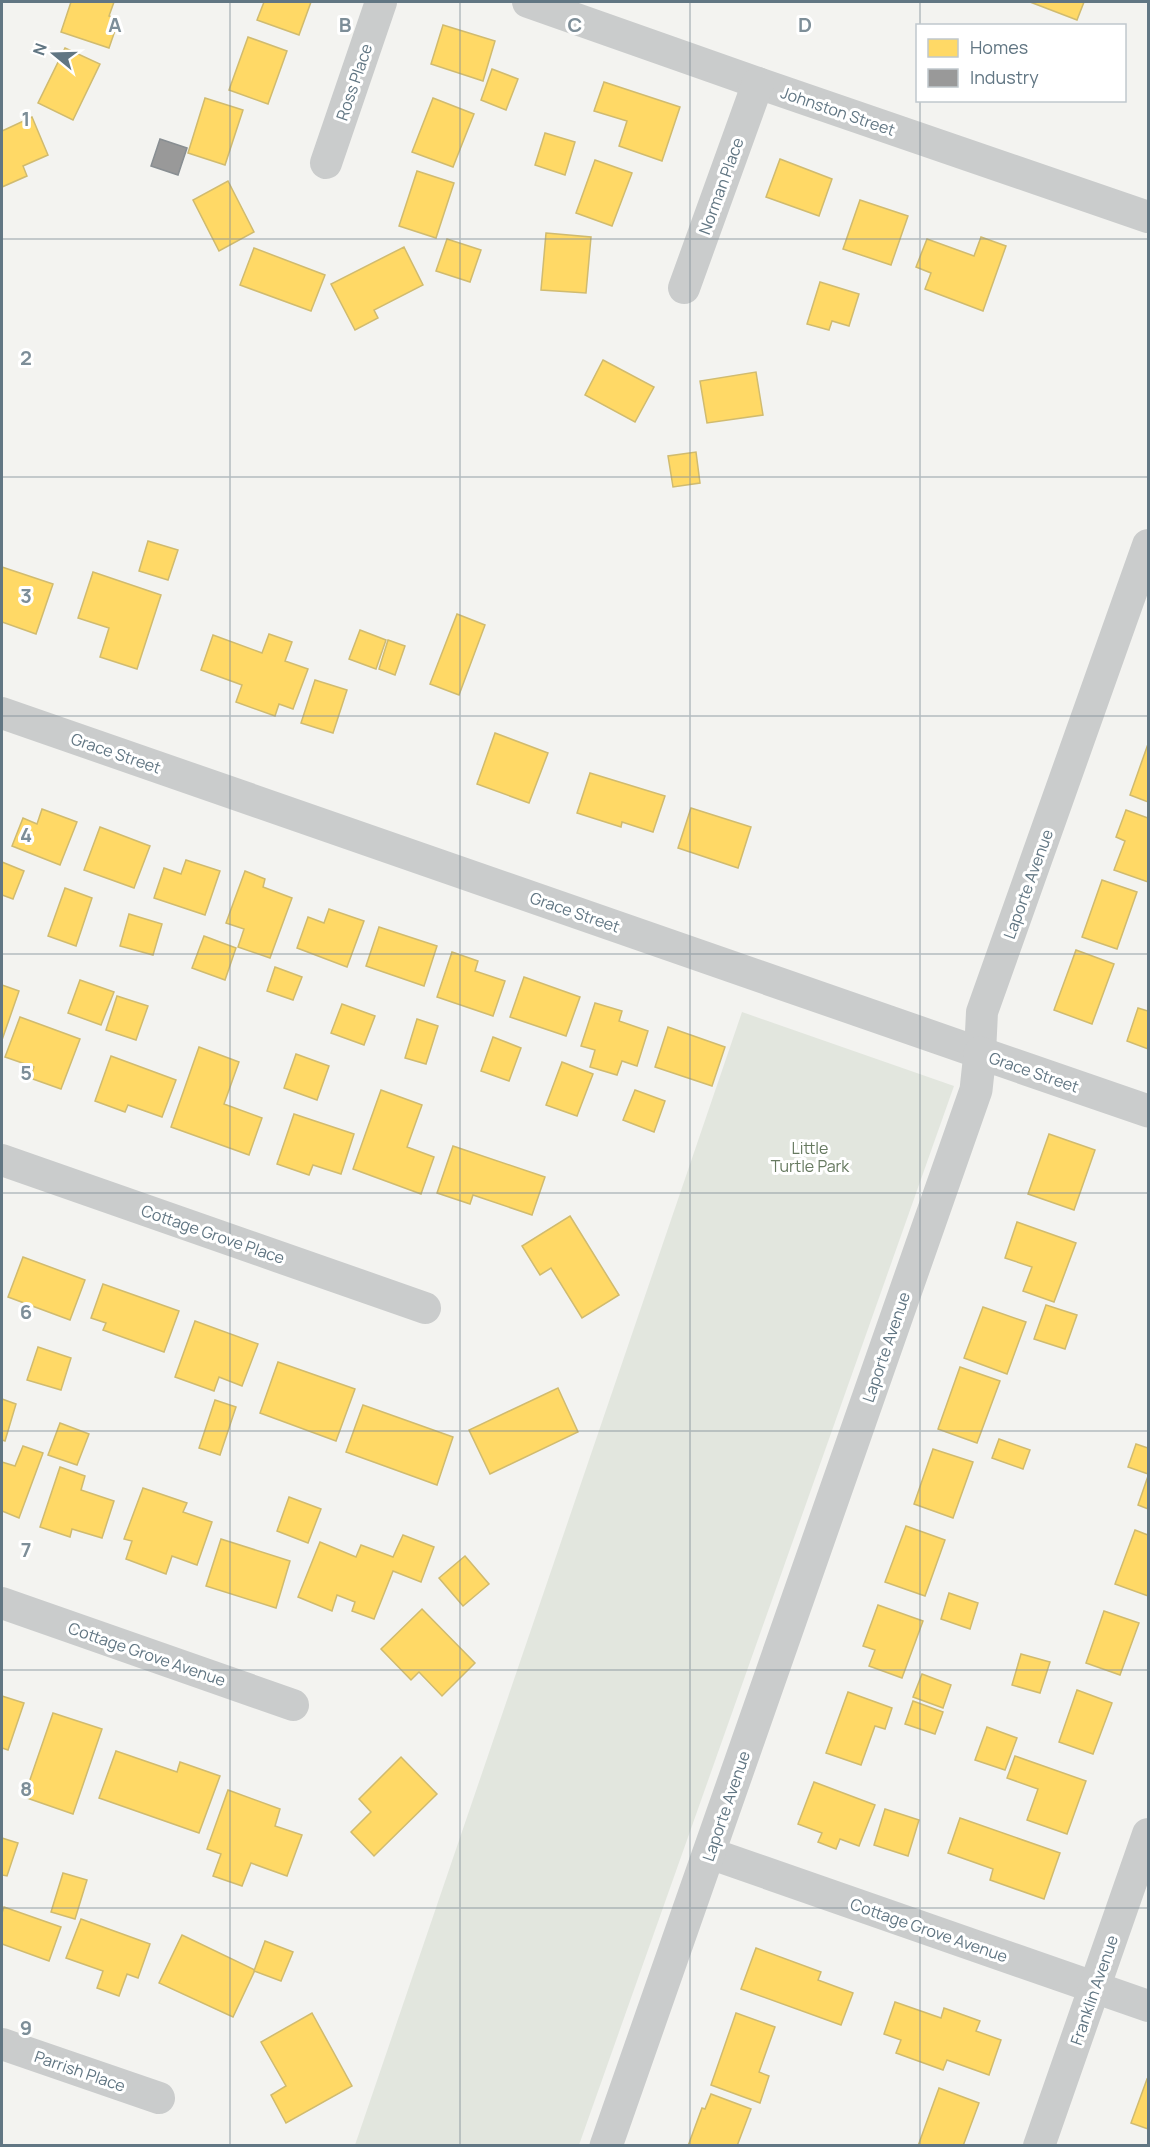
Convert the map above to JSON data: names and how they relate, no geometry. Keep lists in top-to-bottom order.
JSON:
{
  "streets": {
    "street": [
      "Ross Place",
      "Johnston Street",
      "Norman Place",
      "Grace Street",
      "Laporte Avenue",
      "Cottage Grove Place",
      "Cottage Grove Avenue",
      "Franklin Avenue",
      "Parrish Place"
    ]
  },
  "crossings": [
    ["Johnston Street", "Norman Place"],
    ["Grace Street", "Laporte Avenue"],
    ["Laporte Avenue", "Cottage Grove Avenue"],
    ["Cottage Grove Avenue", "Franklin Avenue"]
  ],
  "parks": ["Little Turtle Park"],
  "legend": ["Homes", "Industry"],
  "north": "left",
  "grid": {
    "columns": [
      "A",
      "B",
      "C",
      "D"
    ],
    "rows": [
      "1",
      "2",
      "3",
      "4",
      "5",
      "6",
      "7",
      "8",
      "9"
    ]
  }
}
